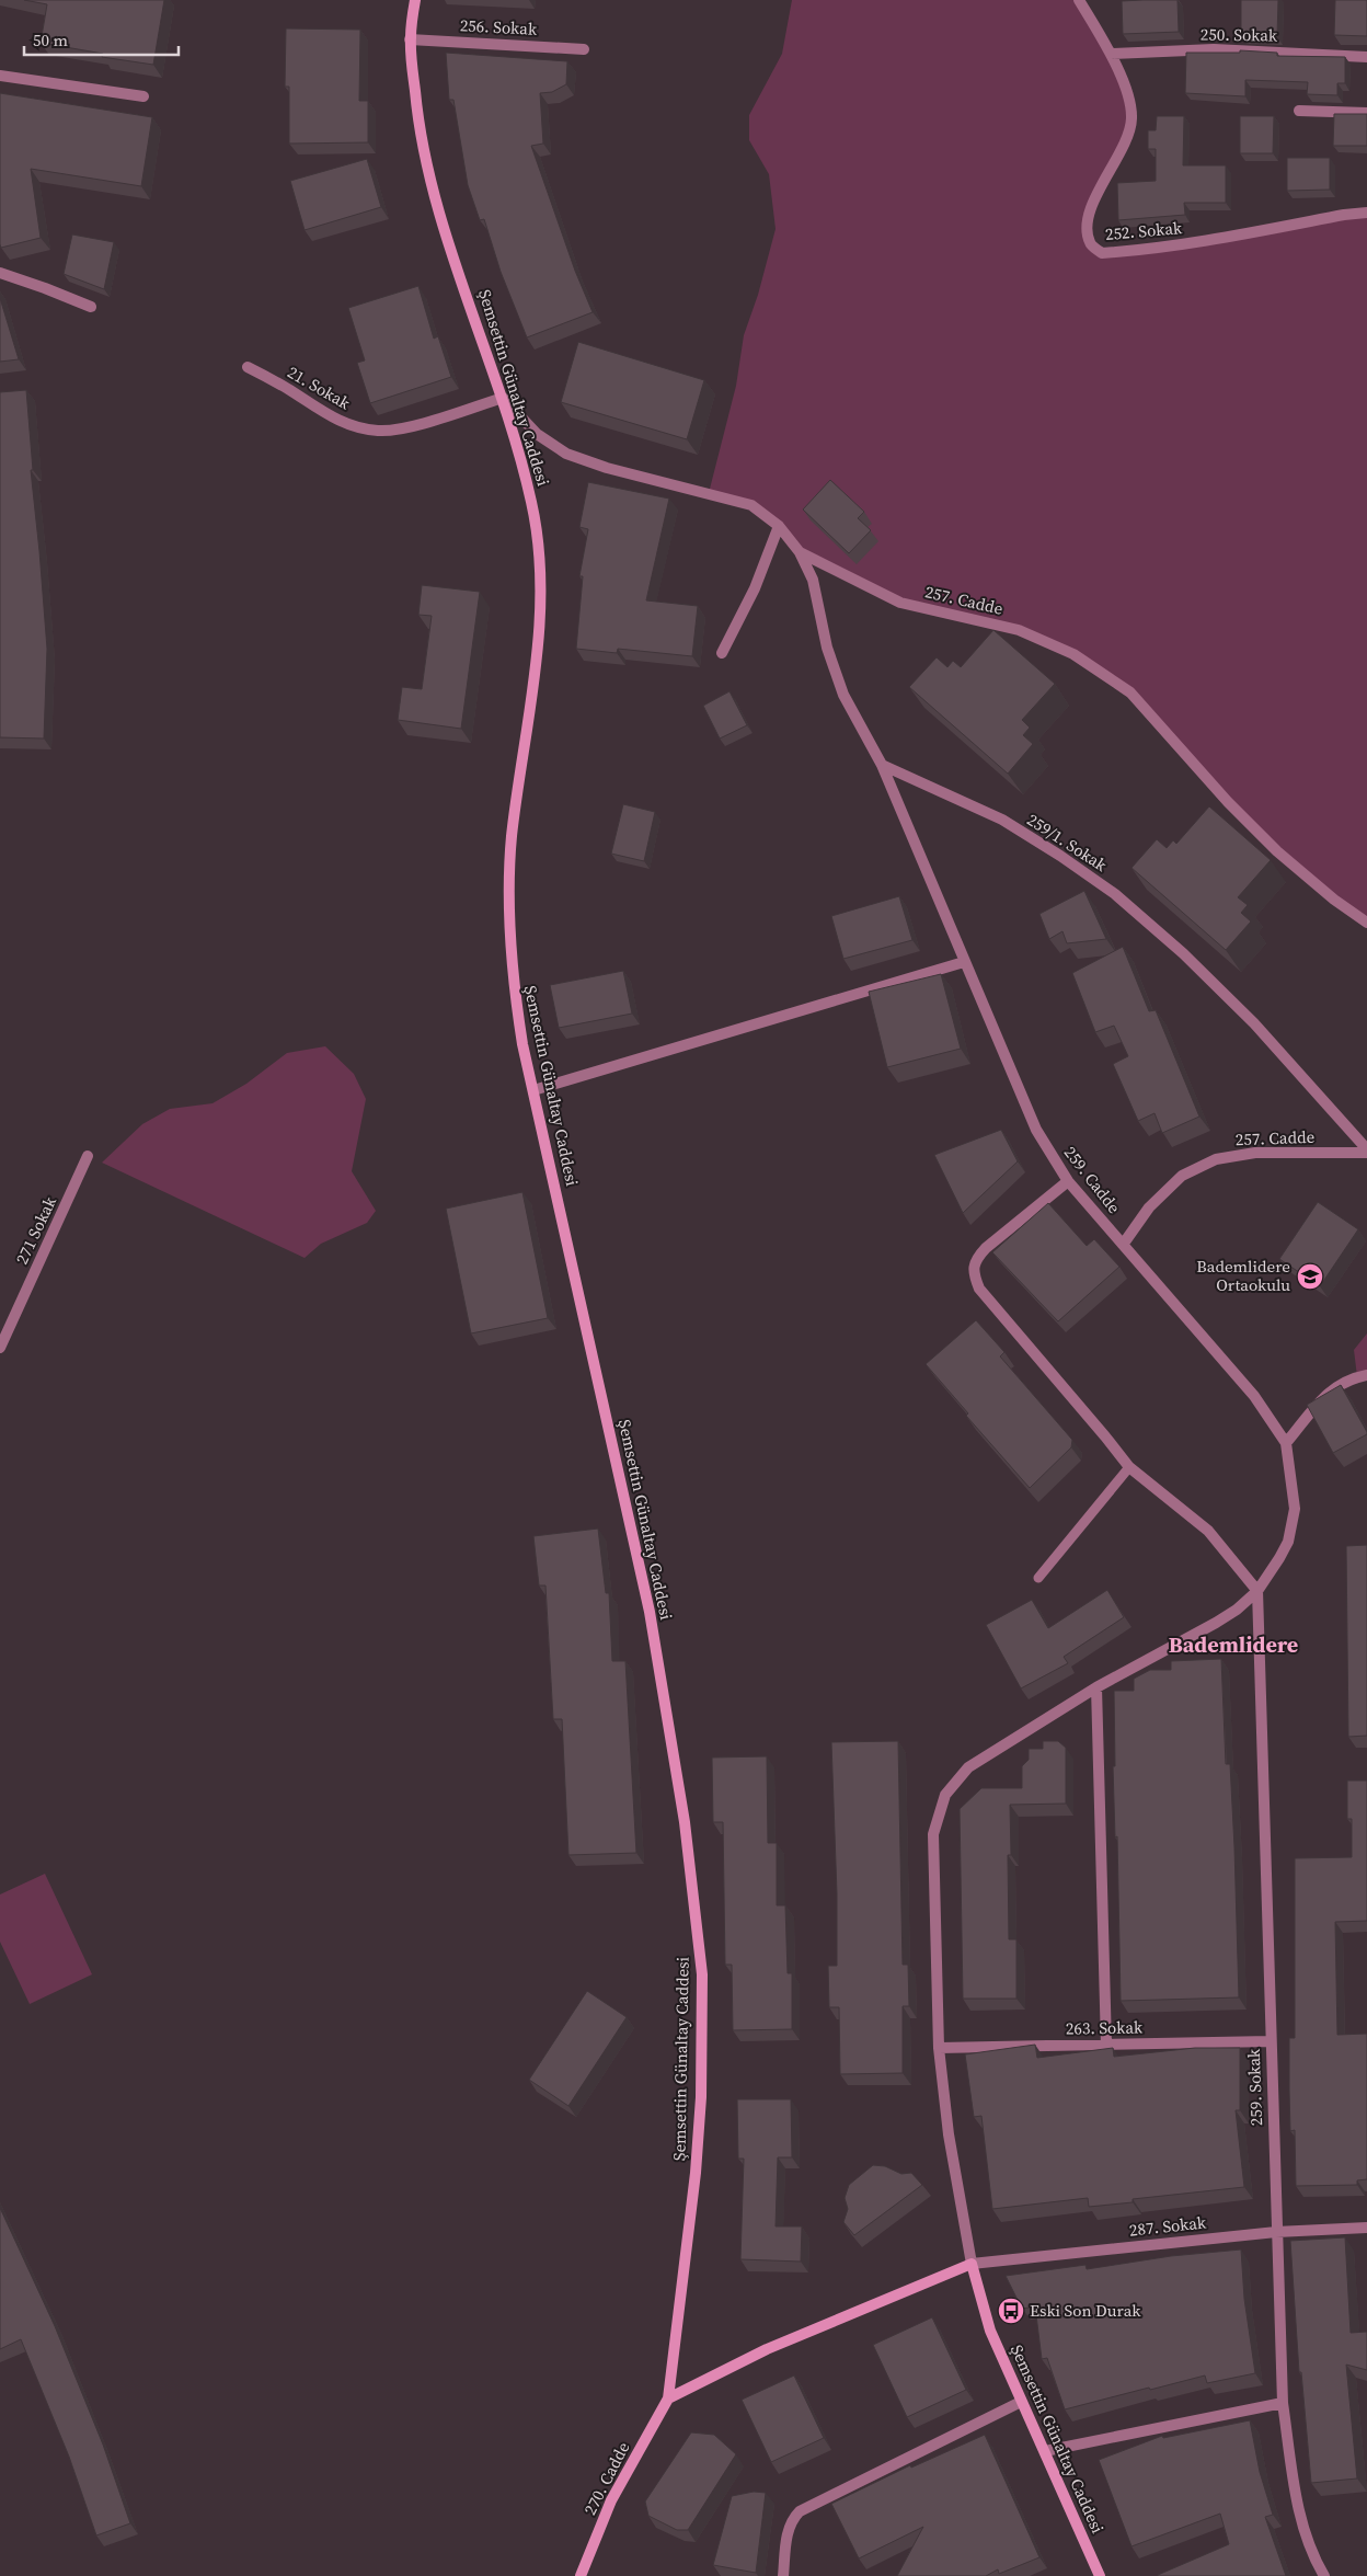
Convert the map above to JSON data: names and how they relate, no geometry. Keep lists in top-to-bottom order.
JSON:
{
  "streets": {
    "street": [
      "256. Sokak",
      "250. Sokak",
      "252. Sokak",
      "21. Sokak",
      "Şemsettin Günaltay Caddesi",
      "257. Cadde",
      "259/1. Sokak",
      "259. Cadde",
      "271 Sokak",
      "263. Sokak",
      "259. Sokak",
      "287. Sokak",
      "270. Cadde"
    ]
  },
  "crossings": [
    ["256. Sokak", "Şemsettin Günaltay Caddesi"],
    ["250. Sokak", "252. Sokak"],
    ["21. Sokak", "Şemsettin Günaltay Caddesi"],
    ["21. Sokak", "257. Cadde"],
    ["Şemsettin Günaltay Caddesi", "257. Cadde"],
    ["Şemsettin Günaltay Caddesi", "287. Sokak"],
    ["Şemsettin Günaltay Caddesi", "270. Cadde"],
    ["257. Cadde", "259/1. Sokak"],
    ["257. Cadde", "259. Cadde"],
    ["259/1. Sokak", "259. Cadde"],
    ["263. Sokak", "259. Sokak"],
    ["259. Sokak", "287. Sokak"]
  ],
  "districts": ["Bademlidere"],
  "places": {
    "school or university": ["Bademlidere Ortaokulu"],
    "bus stop": ["Eski Son Durak"]
  },
  "scale_bar": "50 m"
}
